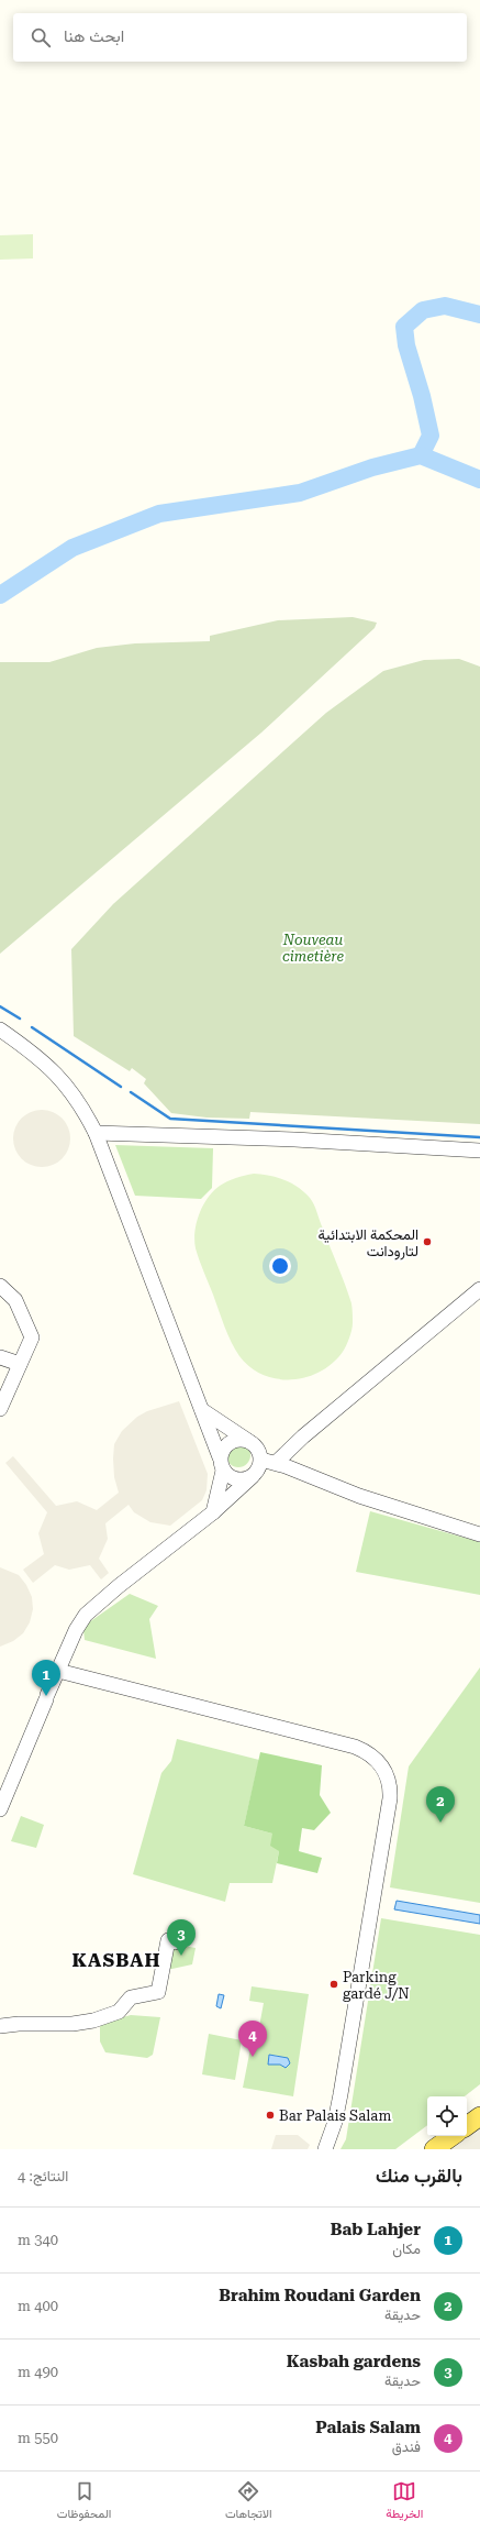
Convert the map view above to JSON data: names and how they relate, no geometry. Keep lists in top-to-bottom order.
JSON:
{
  "districts": ["KASBAH"],
  "parks": ["Nouveau cimetière"],
  "places": ["المحكمة الابتدائية لتارودانت", "Parking gardé J/N", "Bar Palais Salam"],
  "page": {
    "search": "ابحث هنا",
    "pins": [
      "1",
      "2",
      "3",
      "4"
    ],
    "heading": ["بالقرب منك", "النتائج: 4"],
    "list": [
      {
        "mark": "1",
        "name": "Bab Lahjer",
        "note": "مكان",
        "value": "340 m"
      },
      {
        "mark": "2",
        "name": "Brahim Roudani Garden",
        "note": "حديقة",
        "value": "400 m"
      },
      {
        "mark": "3",
        "name": "Kasbah gardens",
        "note": "حديقة",
        "value": "490 m"
      },
      {
        "mark": "4",
        "name": "Palais Salam",
        "note": "فندق",
        "value": "550 m"
      }
    ],
    "nav": ["الخريطة", "الاتجاهات", "المحفوظات"]
  }
}
